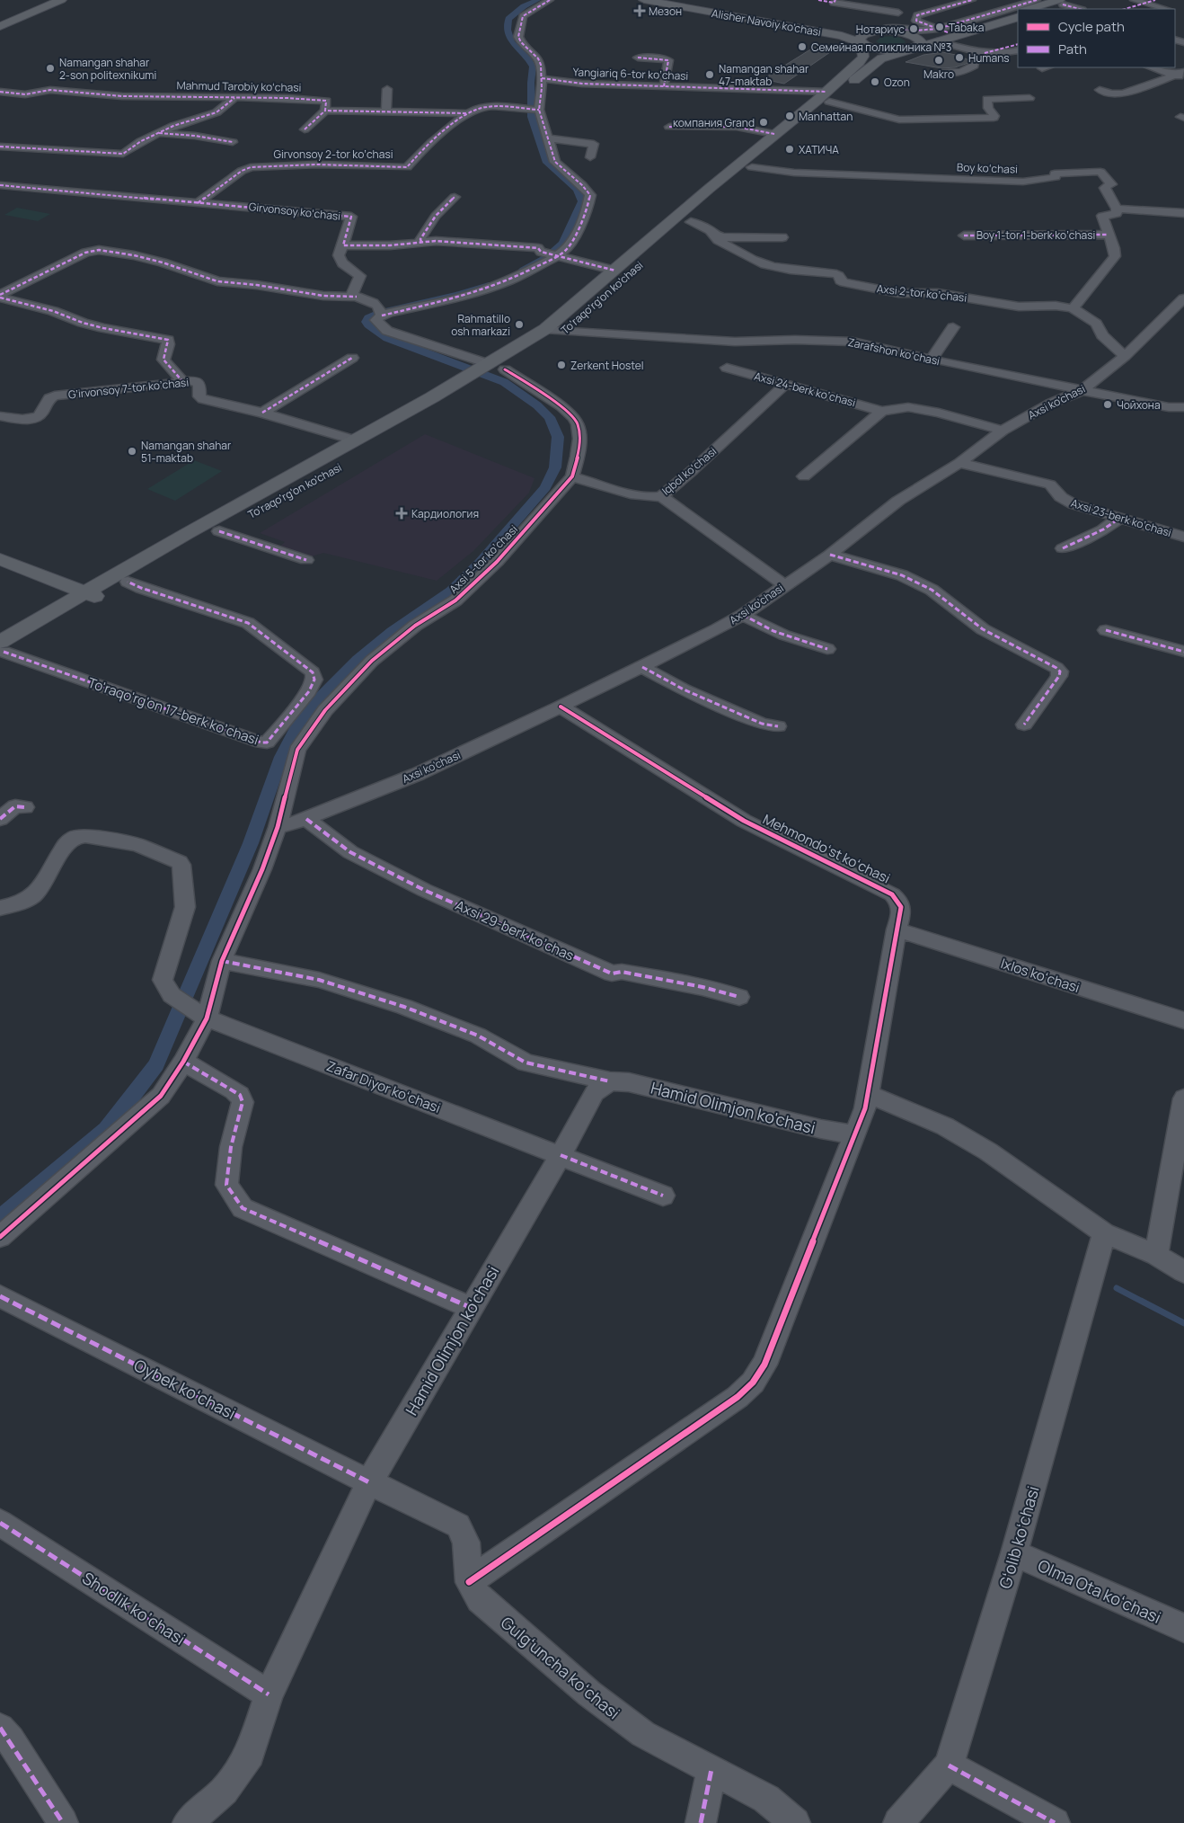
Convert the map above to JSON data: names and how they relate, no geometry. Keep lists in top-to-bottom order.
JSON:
{
  "streets": {
    "main road": ["Alisher Navoiy ko'chasi", "To'raqo'rg'on ko'chasi"],
    "street": [
      "Yangiаriq 6-tor koʼchasi",
      "Mahmud Tarobiy koʻchasi",
      "Girvonsoy 2-tor koʼchasi",
      "Boy koʻchasi",
      "Girvonsoy koʻchasi",
      "Boy 1-tor 1-berk koʼchasi",
      "Аxsi 2-tor koʼchasi",
      "Zarafshon koʻchasi",
      "Gʼirvonsoy 7-tor koʼchasi",
      "Аxsi 24-berk koʼchasi",
      "Axsi ko'chasi",
      "Iqbol koʻchasi",
      "Аxsi 23-berk koʼchasi",
      "Аxsi 5-tor koʼchasi",
      "To'raqo'rg'on 17-berk koʼchasi",
      "Mehmondoʻst koʻchasi",
      "Аxsi 29-berk koʼchas",
      "Ixlos koʻchasi",
      "Zafar Diyor koʻchasi",
      "Hamid Olimjon ko'chasi",
      "Oybek koʻchasi",
      "Gʻolib koʻchasi",
      "Olma Ota koʻchasi",
      "Shodlik ko‘chasi",
      "Gulgʻuncha koʻchasi"
    ]
  },
  "crossings": [
    ["Alisher Navoiy ko'chasi", "To'raqo'rg'on ko'chasi"],
    ["Yangiаriq 6-tor koʼchasi", "To'raqo'rg'on ko'chasi"],
    ["Girvonsoy 2-tor koʼchasi", "Girvonsoy koʻchasi"],
    ["Boy koʻchasi", "To'raqo'rg'on ko'chasi"],
    ["Аxsi 2-tor koʼchasi", "To'raqo'rg'on ko'chasi"],
    ["Аxsi 2-tor koʼchasi", "Axsi ko'chasi"],
    ["To'raqo'rg'on ko'chasi", "Zarafshon koʻchasi"],
    ["To'raqo'rg'on ko'chasi", "Gʼirvonsoy 7-tor koʼchasi"],
    ["To'raqo'rg'on ko'chasi", "Аxsi 5-tor koʼchasi"],
    ["To'raqo'rg'on ko'chasi", "To'raqo'rg'on 17-berk koʼchasi"],
    ["Zarafshon koʻchasi", "Axsi ko'chasi"],
    ["Аxsi 24-berk koʼchasi", "Axsi ko'chasi"],
    ["Аxsi 24-berk koʼchasi", "Iqbol koʻchasi"],
    ["Axsi ko'chasi", "Аxsi 23-berk koʼchasi"],
    ["Axsi ko'chasi", "Аxsi 5-tor koʼchasi"],
    ["Axsi ko'chasi", "Mehmondoʻst koʻchasi"],
    ["Axsi ko'chasi", "Аxsi 29-berk koʼchas"],
    ["Iqbol koʻchasi", "Аxsi 5-tor koʼchasi"],
    ["Аxsi 5-tor koʼchasi", "Zafar Diyor koʻchasi"],
    ["Mehmondoʻst koʻchasi", "Ixlos koʻchasi"],
    ["Mehmondoʻst koʻchasi", "Hamid Olimjon ko'chasi"],
    ["Mehmondoʻst koʻchasi", "Gulgʻuncha koʻchasi"],
    ["Zafar Diyor koʻchasi", "Hamid Olimjon ko'chasi"],
    ["Hamid Olimjon ko'chasi", "Oybek koʻchasi"],
    ["Hamid Olimjon ko'chasi", "Shodlik ko‘chasi"],
    ["Gʻolib koʻchasi", "Olma Ota koʻchasi"]
  ],
  "places": {
    "health": ["Мезон", "Кардиология"],
    "other": [
      "Tabaka",
      "Нотариус",
      "Семейная поликлиника №3",
      "Humans",
      "Makro",
      "Namangan shahar 2-son politexnikumi",
      "Namangan shahar 47-maktab",
      "Ozon",
      "Manhattan",
      "компания Grand",
      "ХАТИЧА",
      "Rahmatillo osh markazi",
      "Zerkent Hostel",
      "Чойхона",
      "Namangan shahar 51-maktab"
    ]
  },
  "legend": ["Cycle path", "Path"]
}
